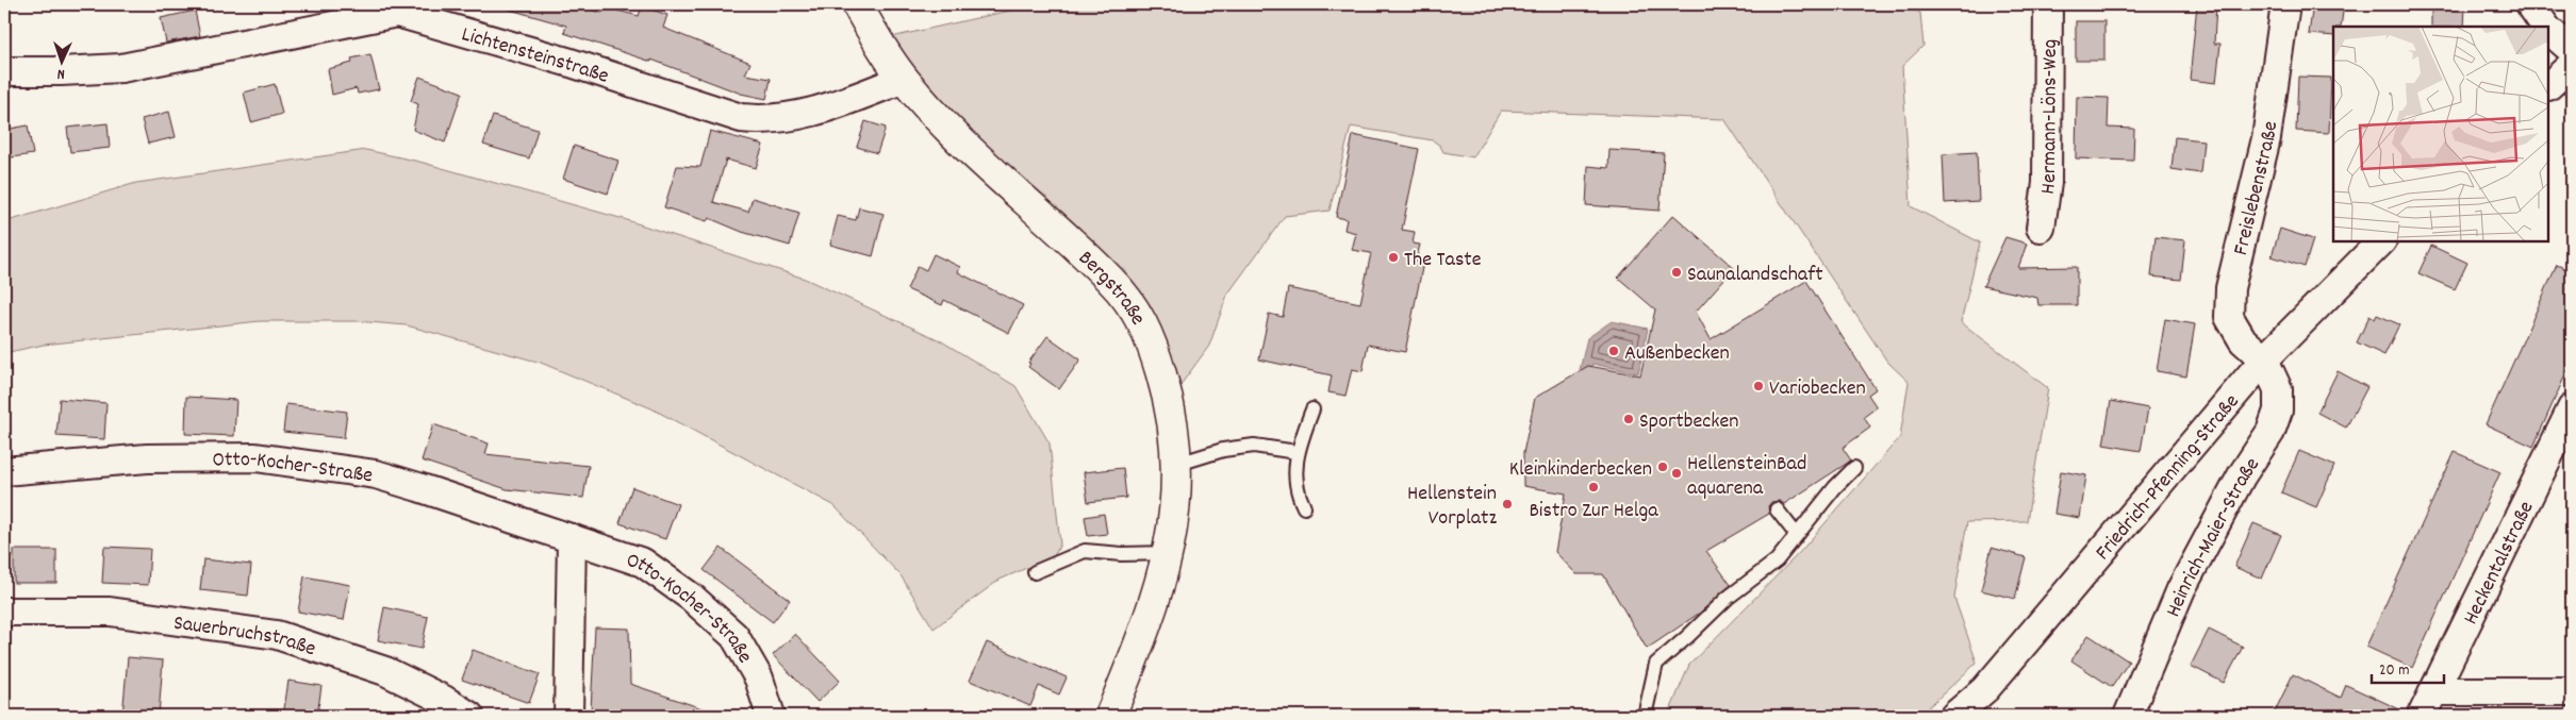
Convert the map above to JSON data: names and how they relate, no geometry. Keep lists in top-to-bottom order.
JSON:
{
  "streets": {
    "street": [
      "Lichtensteinstraße",
      "Hermann-Löns-Weg",
      "Freislebenstraße",
      "Bergstraße",
      "Otto-Kocher-Straße",
      "Friedrich-Pfenning-Straße",
      "Heinrich-Maier-Straße",
      "Heckentalstraße",
      "Sauerbruchstraße"
    ]
  },
  "crossings": [
    ["Lichtensteinstraße", "Bergstraße"],
    ["Freislebenstraße", "Friedrich-Pfenning-Straße"],
    ["Freislebenstraße", "Heinrich-Maier-Straße"],
    ["Friedrich-Pfenning-Straße", "Heinrich-Maier-Straße"]
  ],
  "places": [
    "The Taste",
    "Saunalandschaft",
    "Außenbecken",
    "Variobecken",
    "Sportbecken",
    "Kleinkinderbecken",
    "HellensteinBad aquarena",
    "Bistro Zur Helga",
    "Hellenstein Vorplatz"
  ],
  "scale_bar": "20 m",
  "north": "bottom"
}
